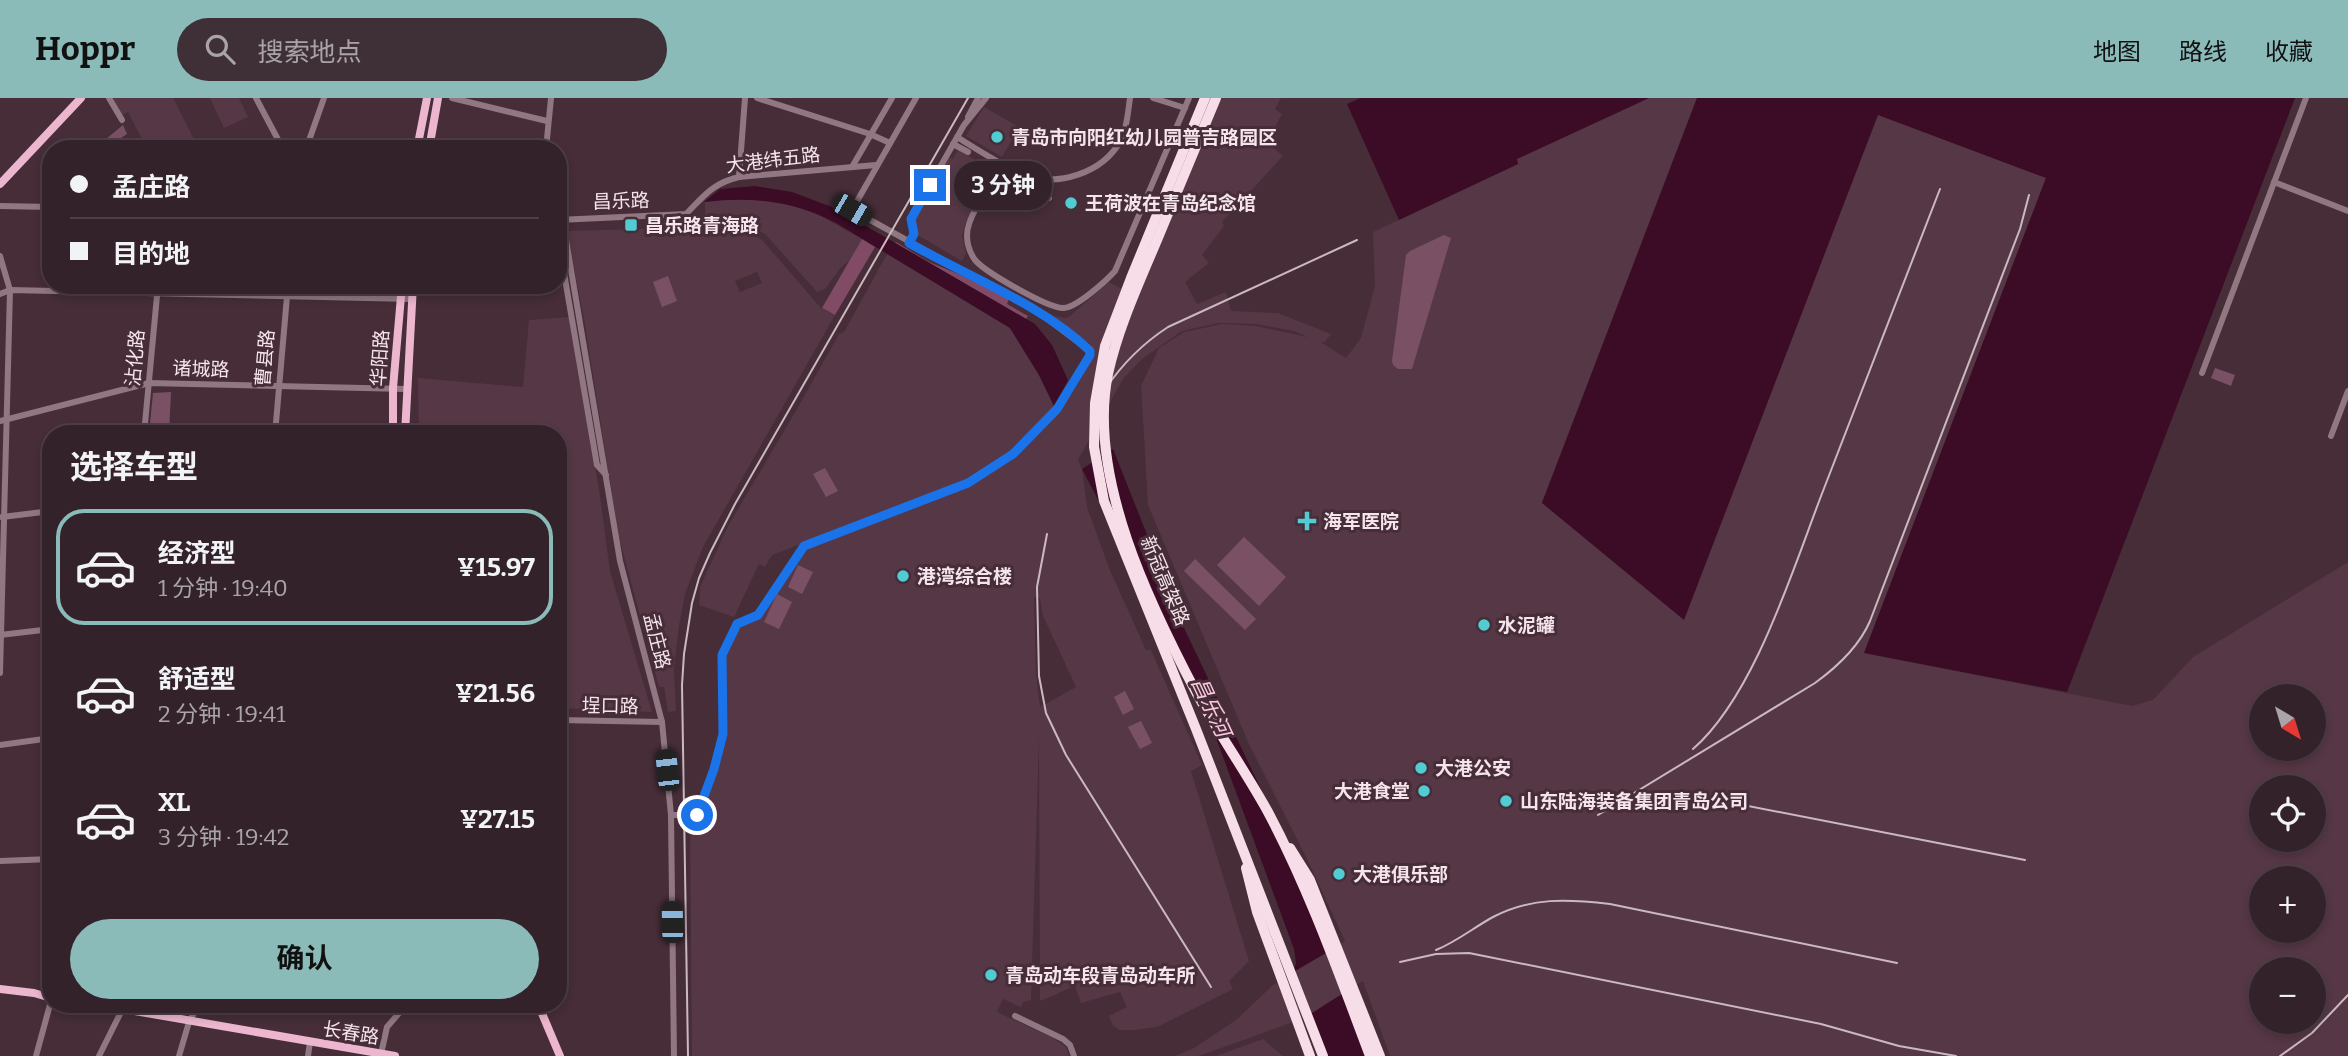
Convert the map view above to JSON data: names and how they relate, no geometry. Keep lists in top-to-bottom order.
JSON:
{
  "streets": {
    "highway": ["新冠高架路"],
    "main road": ["华阳路", "长春路"],
    "street": [
      "大港纬五路",
      "昌乐路",
      "沾化路",
      "曹县路",
      "诸城路",
      "孟庄路",
      "埕口路"
    ]
  },
  "crossings": [
    ["大港纬五路", "昌乐路"],
    ["沾化路", "诸城路"],
    ["曹县路", "诸城路"],
    ["华阳路", "诸城路"],
    ["孟庄路", "埕口路"]
  ],
  "water": ["昌乐河"],
  "places": {
    "other": [
      "青岛市向阳红幼儿园普吉路园区",
      "王荷波在青岛纪念馆",
      "港湾综合楼",
      "水泥罐",
      "大港公安",
      "大港食堂",
      "山东陆海装备集团青岛公司",
      "大港俱乐部",
      "青岛动车段青岛动车所"
    ],
    "transit": ["昌乐路青海路"],
    "health": ["海军医院"]
  },
  "north": "bottom right",
  "page": {
    "header": "Hoppr",
    "search": "搜索地点",
    "nav": ["地图", "路线", "收藏"],
    "banner": ["孟庄路", "目的地"],
    "bubble": "3 分钟",
    "heading": "选择车型",
    "list": [
      {
        "name": "经济型",
        "note": "1 分钟 · 19:40",
        "value": "¥15.97"
      },
      {
        "name": "舒适型",
        "note": "2 分钟 · 19:41",
        "value": "¥21.56"
      },
      {
        "name": "XL",
        "note": "3 分钟 · 19:42",
        "value": "¥27.15"
      }
    ],
    "map_buttons": ["+", "−"],
    "buttons": "确认"
  }
}
